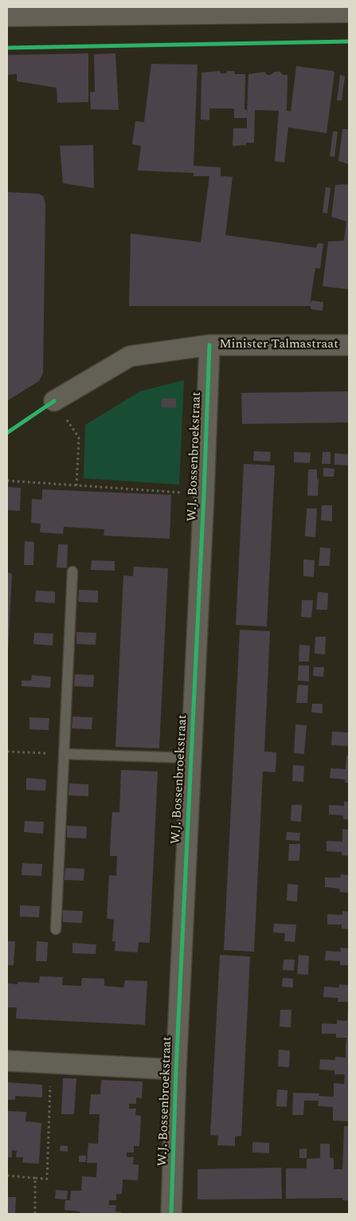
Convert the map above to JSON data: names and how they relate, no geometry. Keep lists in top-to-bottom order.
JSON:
{
  "streets": {
    "street": ["Minister Talmastraat", "W.J. Bossenbroekstraat"]
  },
  "crossings": [
    ["Minister Talmastraat", "W.J. Bossenbroekstraat"]
  ]
}
